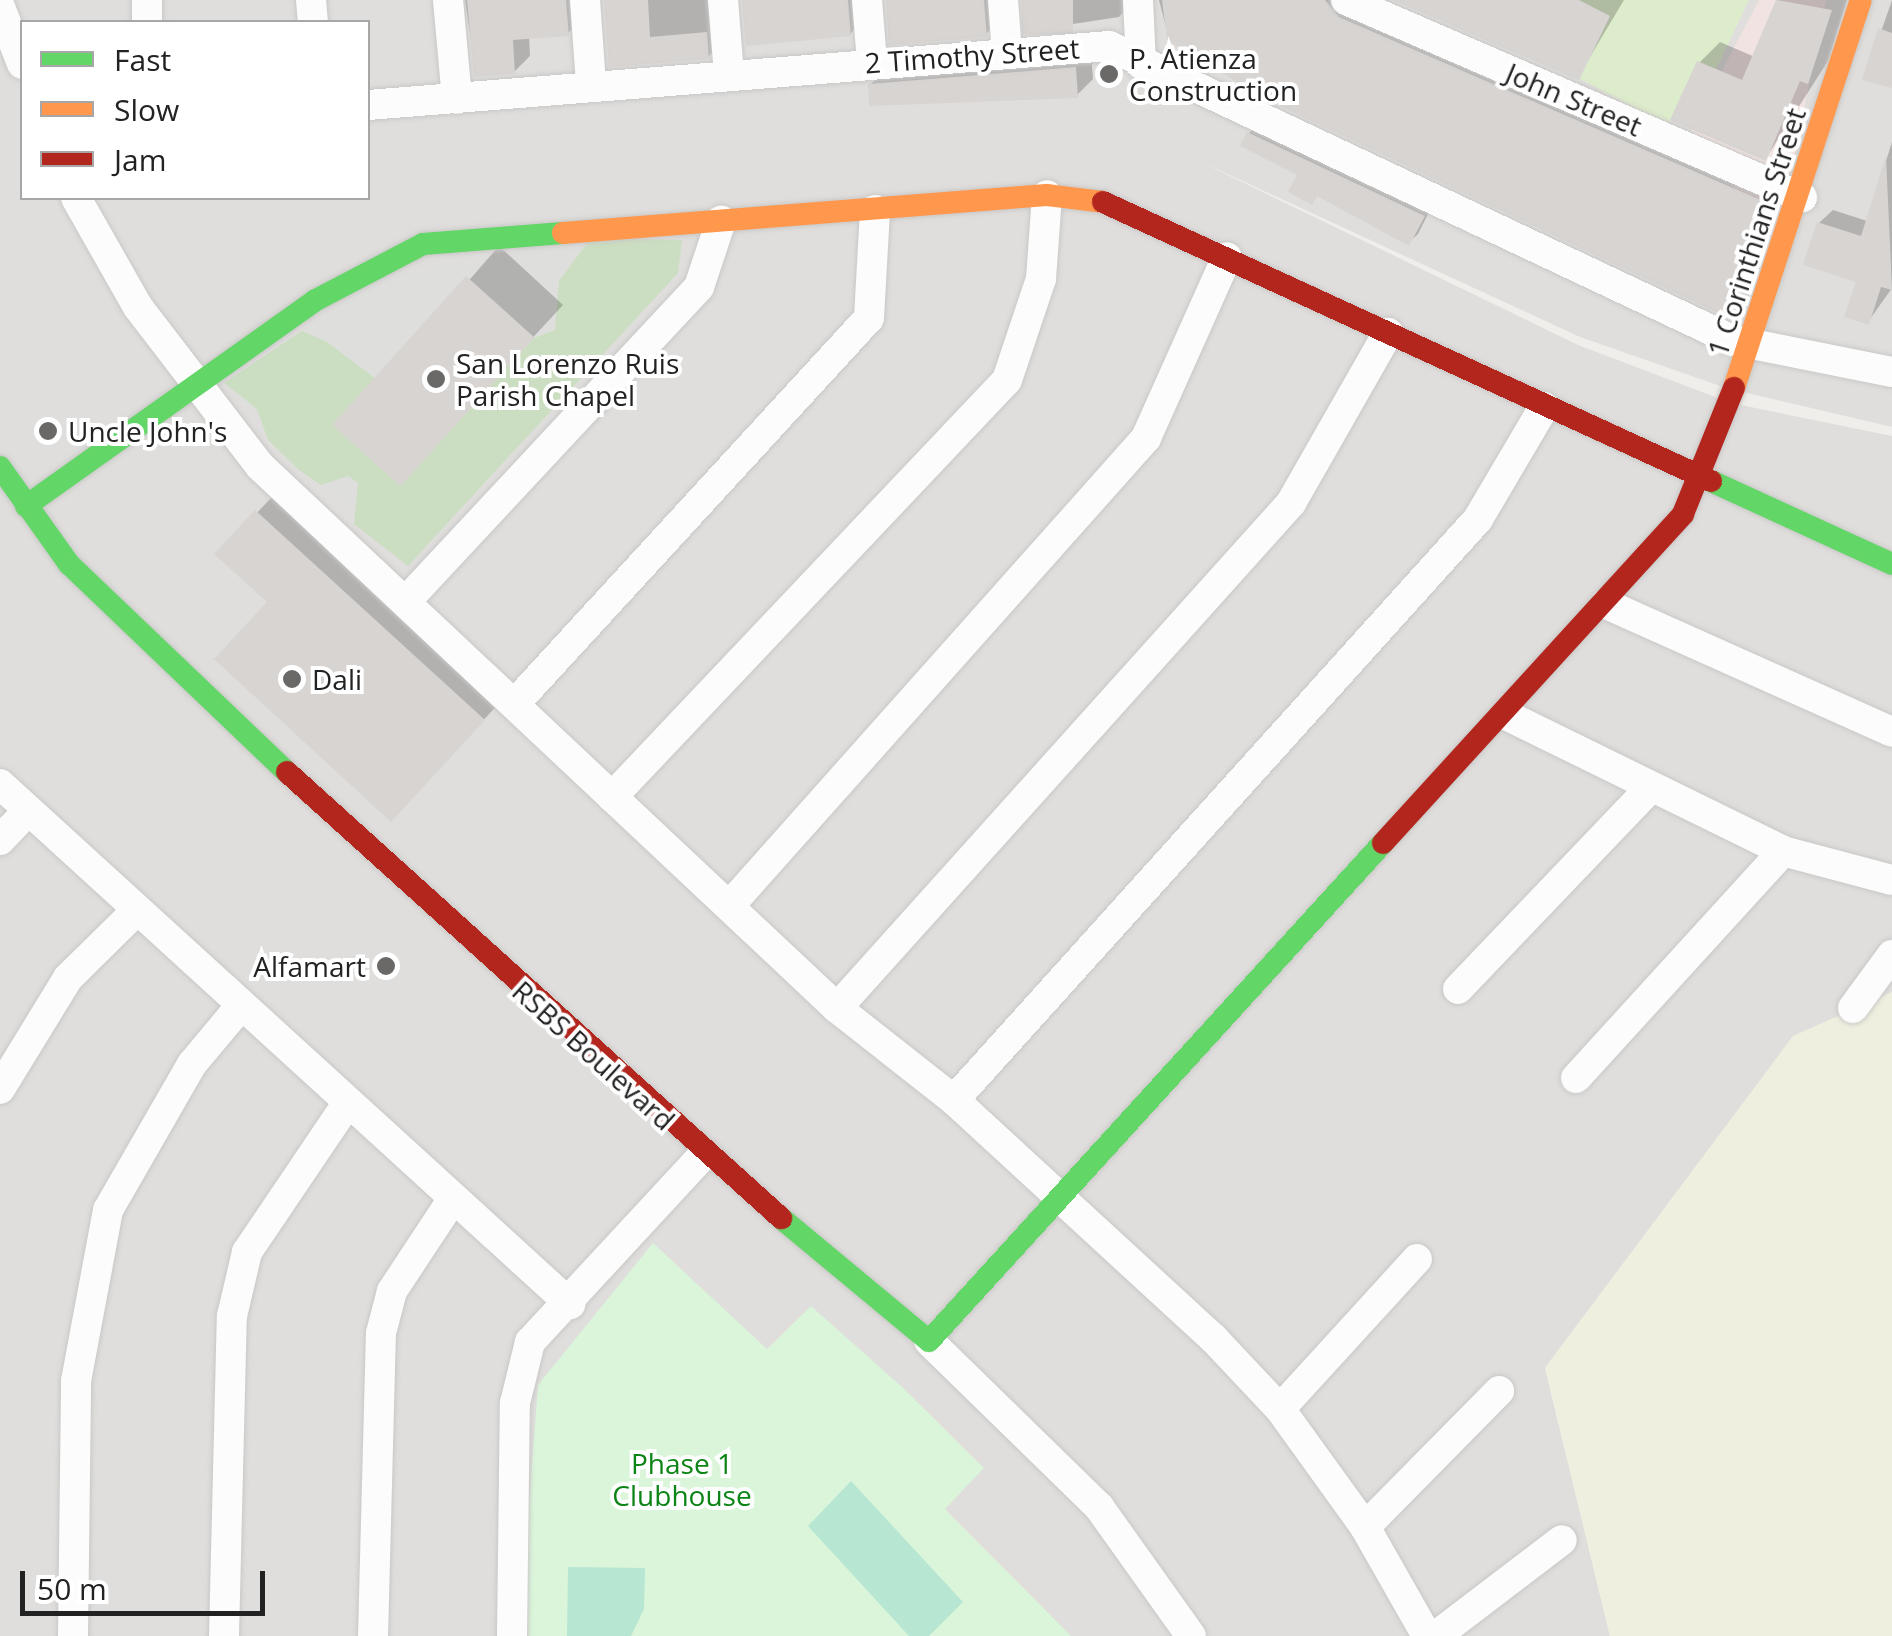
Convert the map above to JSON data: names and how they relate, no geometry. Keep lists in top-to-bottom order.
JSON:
{
  "streets": {
    "street": [
      "2 Timothy Street",
      "John Street",
      "1 Corinthians Street",
      "RSBS Boulevard"
    ]
  },
  "crossings": [
    ["2 Timothy Street", "1 Corinthians Street"],
    ["John Street", "1 Corinthians Street"],
    ["1 Corinthians Street", "RSBS Boulevard"]
  ],
  "parks": ["Phase 1 Clubhouse"],
  "places": [
    "P. Atienza Construction",
    "San Lorenzo Ruis Parish Chapel",
    "Uncle John's",
    "Dali",
    "Alfamart"
  ],
  "legend": ["Fast", "Slow", "Jam"],
  "scale_bar": "50 m"
}
